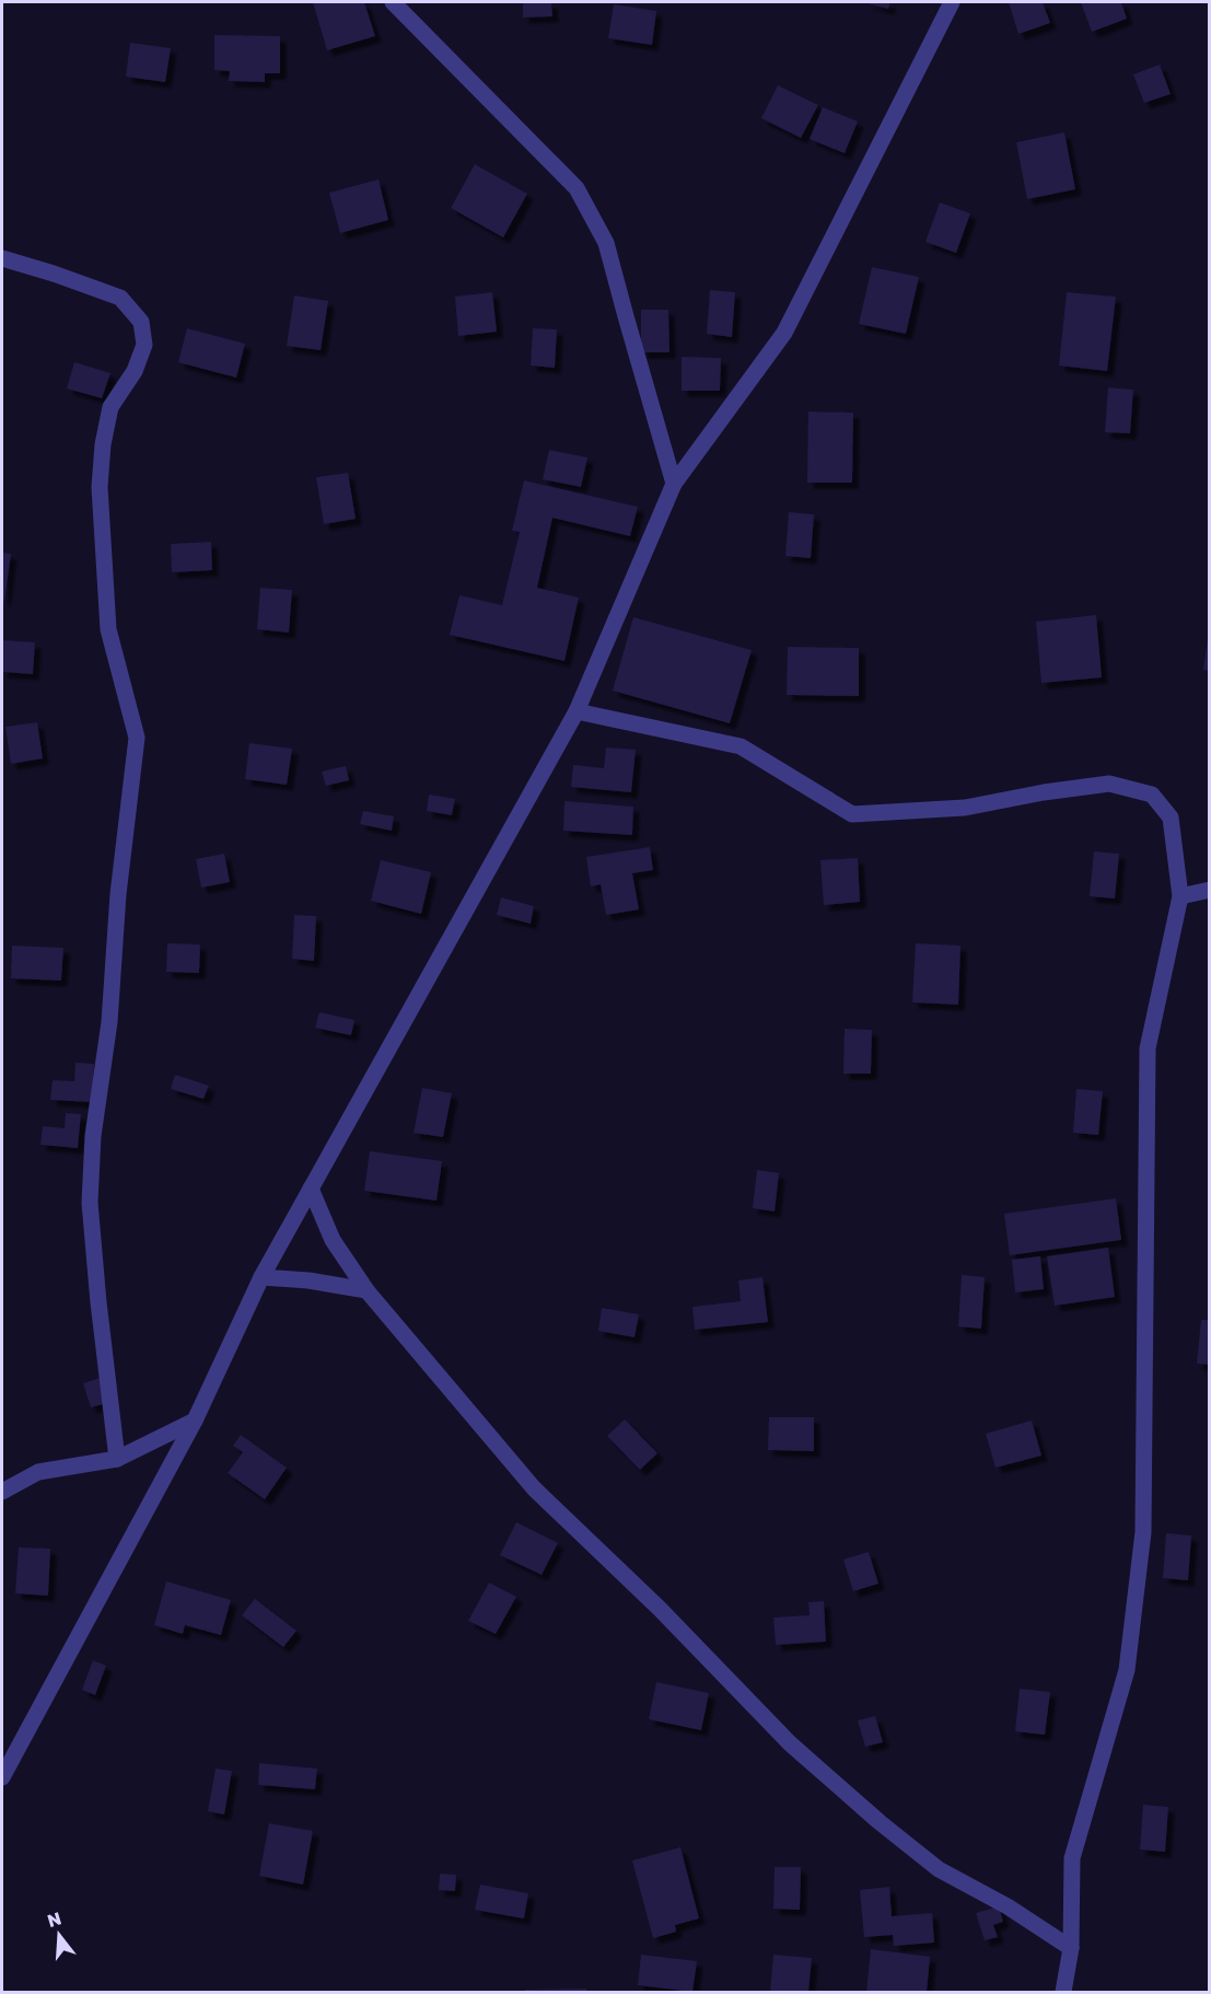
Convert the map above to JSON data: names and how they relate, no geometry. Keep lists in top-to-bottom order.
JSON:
{
  "north": "top"
}
